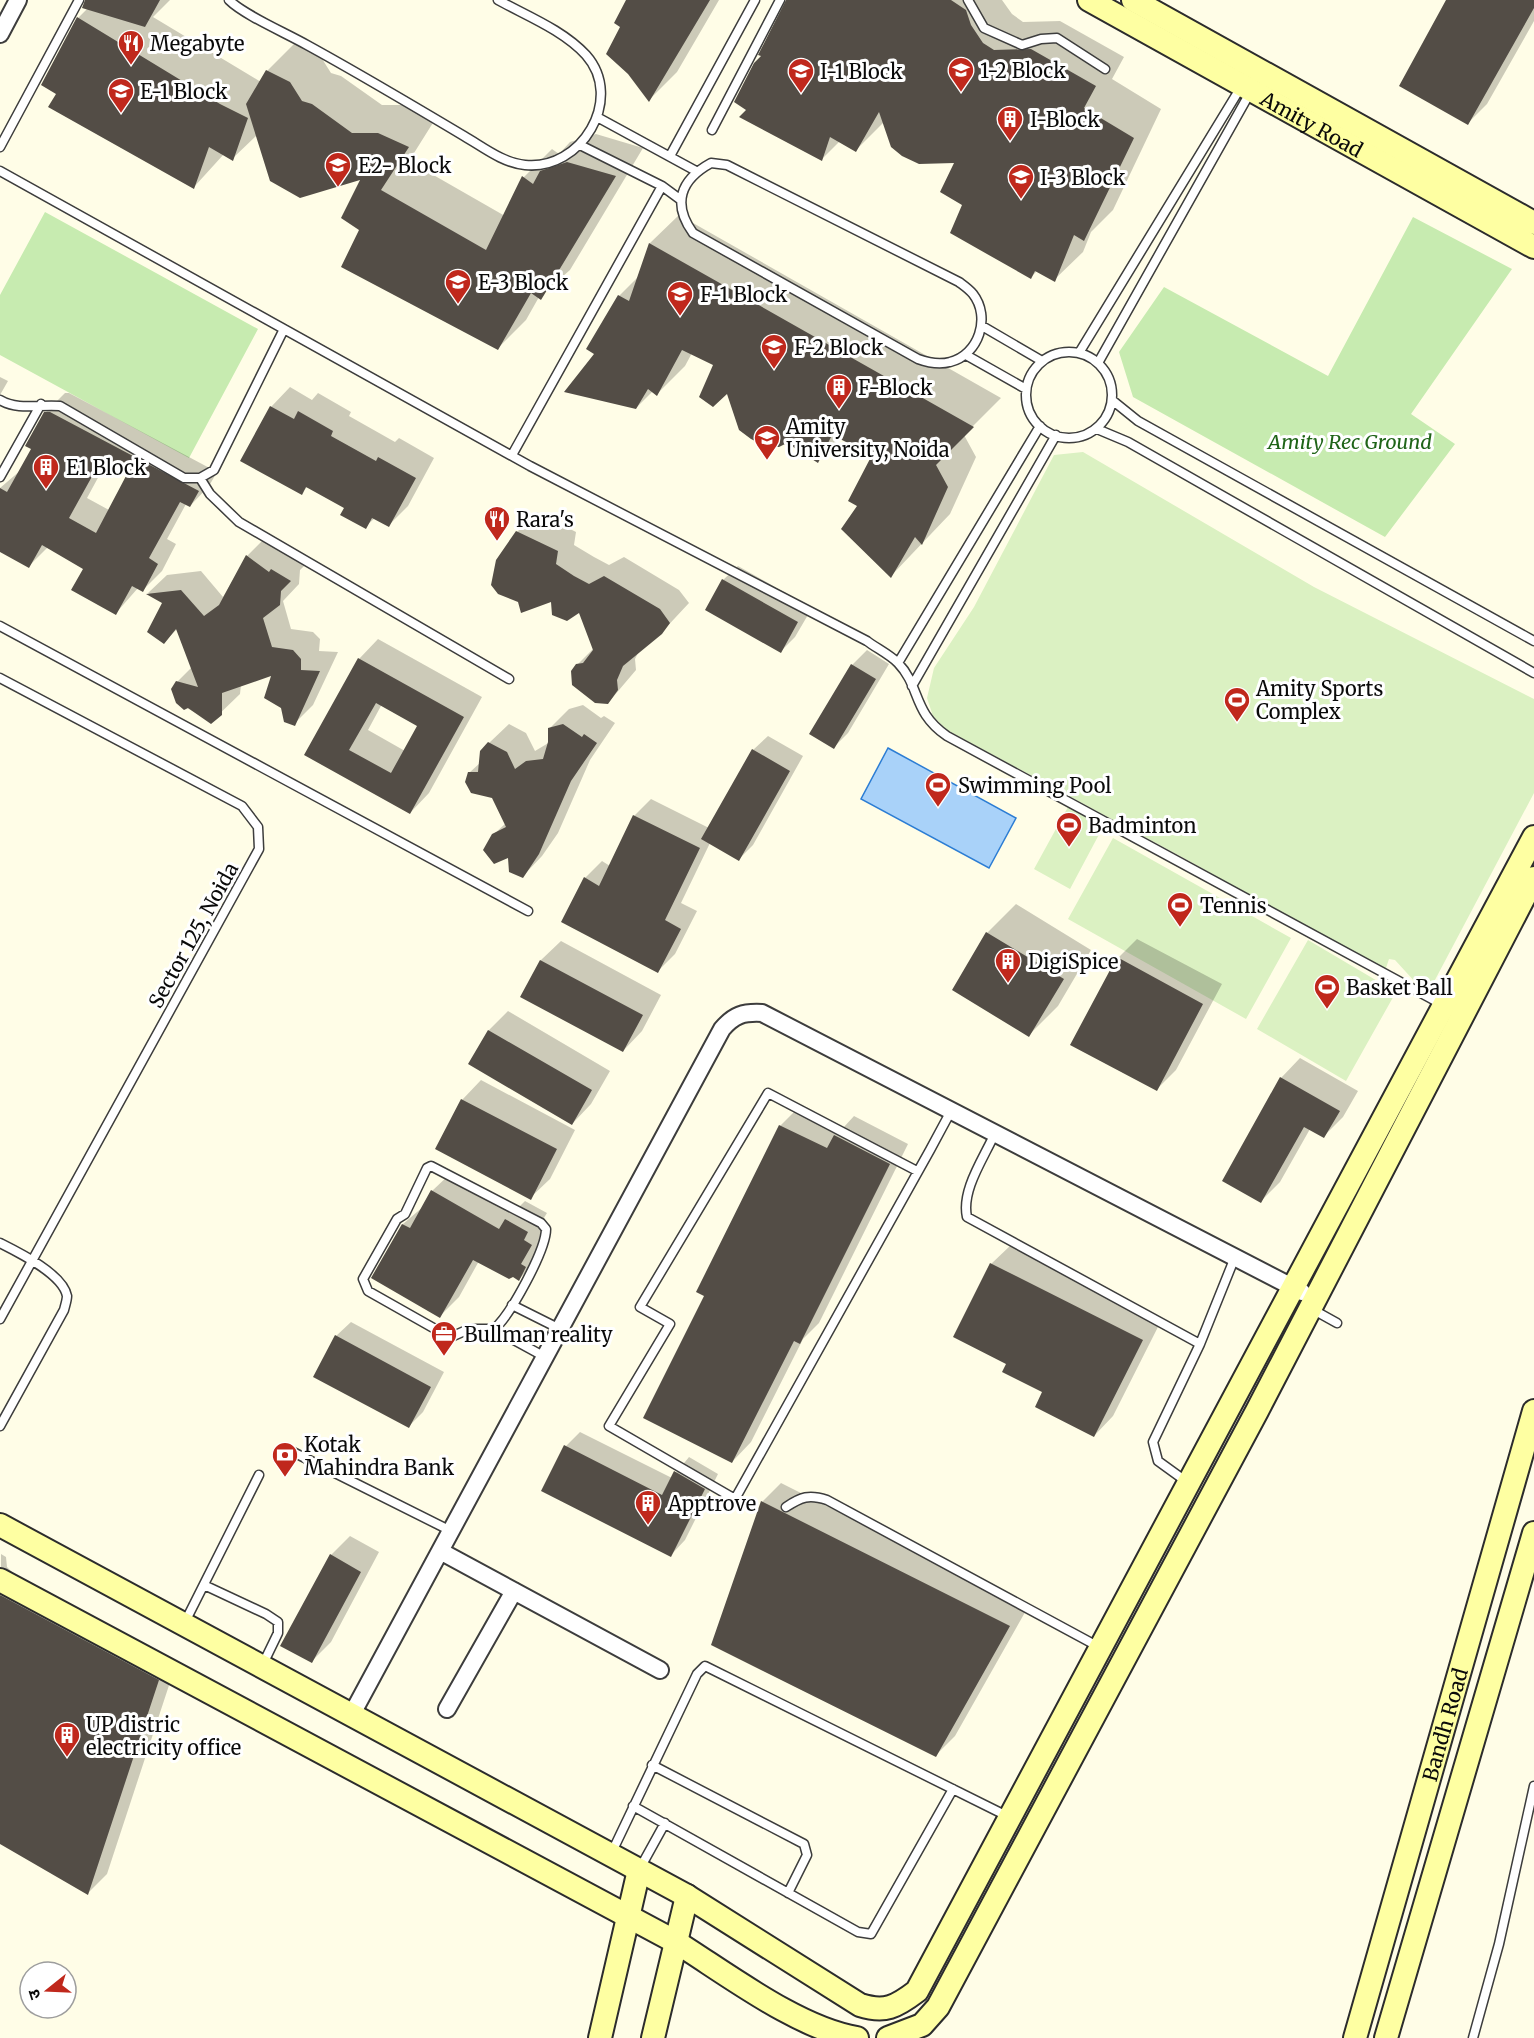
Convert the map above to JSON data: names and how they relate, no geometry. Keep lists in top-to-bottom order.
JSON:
{
  "streets": {
    "street": ["Amity Road", "Bandh Road"],
    "lane": ["Sector 125, Noida"]
  },
  "parks": ["Amity Rec Ground"],
  "places": {
    "restaurant": ["Megabyte", "Rara's"],
    "school or university": [
      "1-2 Block",
      "I-1 Block",
      "E-1 Block",
      "E2- Block",
      "I-3 Block",
      "E-3 Block",
      "F-1 Block",
      "F-2 Block",
      "Amity University, Noida"
    ],
    "building": [
      "I-Block",
      "F-Block",
      "E1 Block",
      "DigiSpice",
      "Apptrove",
      "UP distric electricity office"
    ],
    "sports": [
      "Amity Sports Complex",
      "Swimming Pool",
      "Badminton",
      "Tennis",
      "Basket Ball"
    ],
    "office": ["Bullman reality"],
    "bank": ["Kotak Mahindra Bank"]
  },
  "north": "left"
}
